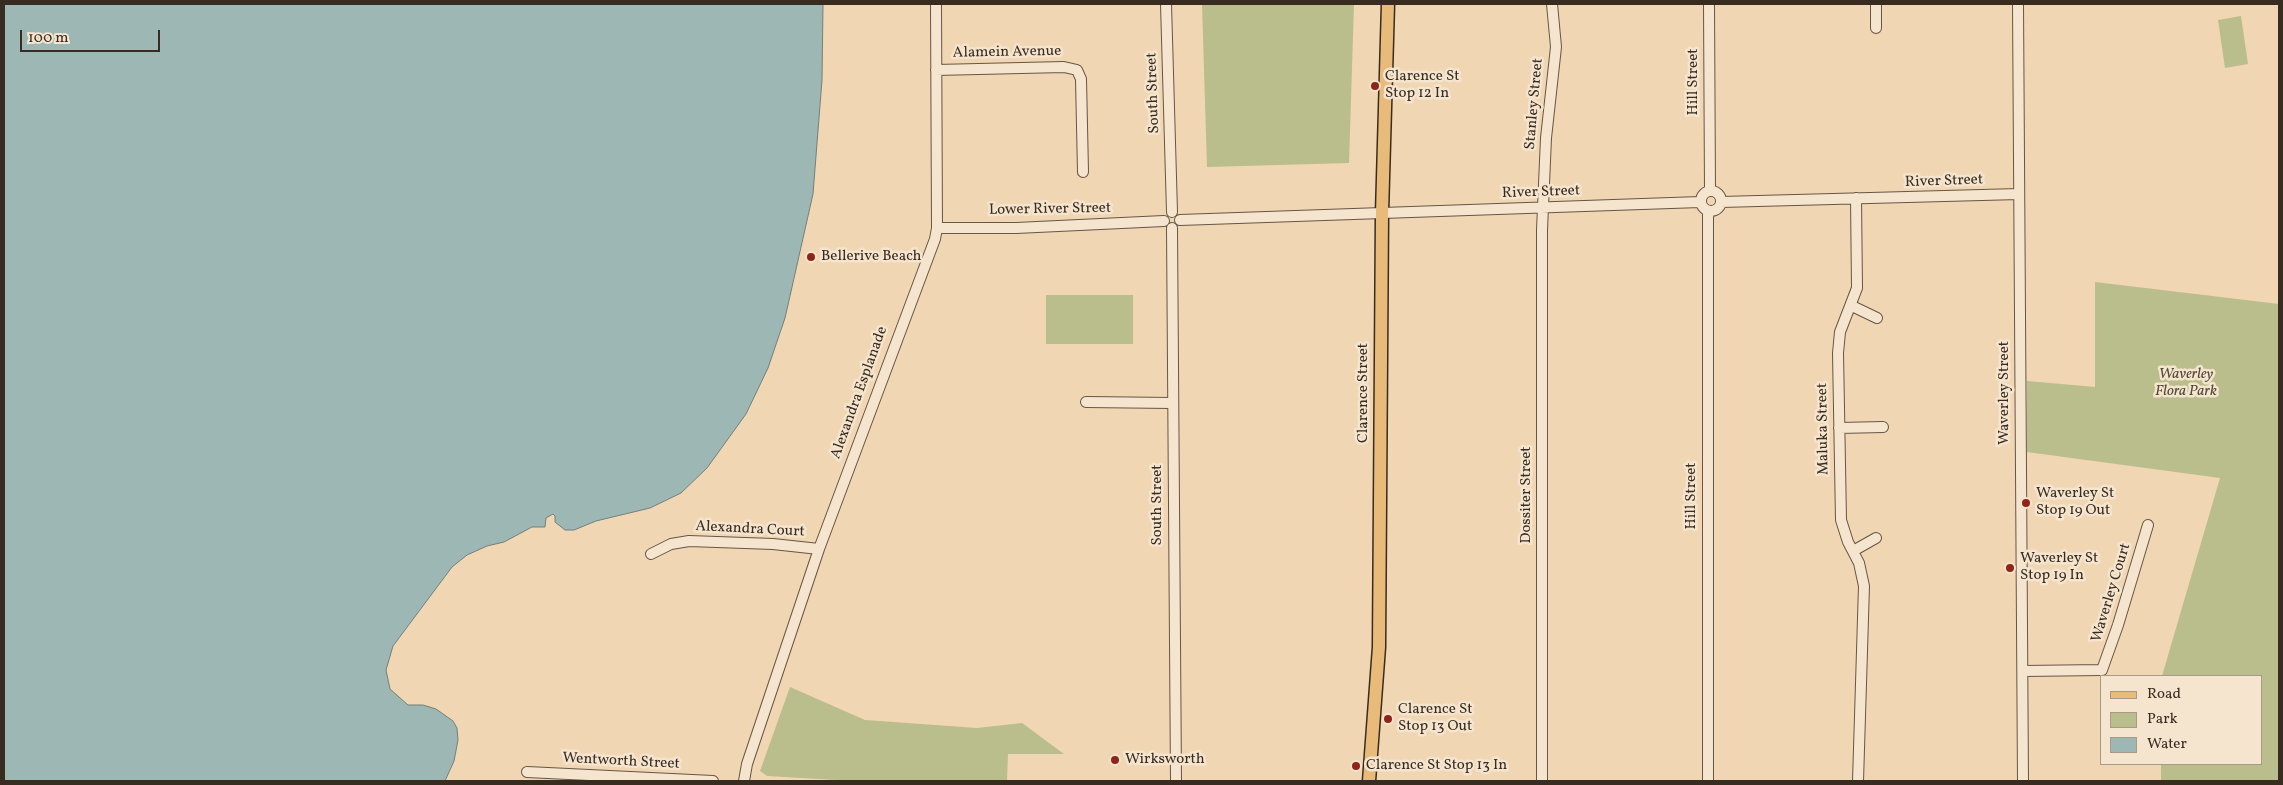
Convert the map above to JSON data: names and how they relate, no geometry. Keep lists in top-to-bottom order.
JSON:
{
  "streets": {
    "main road": ["Clarence Street"],
    "street": [
      "Alamein Avenue",
      "Hill Street",
      "South Street",
      "Stanley Street",
      "River Street",
      "Lower River Street",
      "Alexandra Esplanade",
      "Waverley Street",
      "Maluka Street",
      "Dossiter Street",
      "Alexandra Court",
      "Waverley Court",
      "Wentworth Street"
    ]
  },
  "crossings": [
    ["Alamein Avenue", "Alexandra Esplanade"],
    ["Hill Street", "River Street"],
    ["South Street", "Lower River Street"],
    ["Stanley Street", "River Street"],
    ["Stanley Street", "Dossiter Street"],
    ["River Street", "Clarence Street"],
    ["River Street", "Waverley Street"],
    ["River Street", "Maluka Street"],
    ["River Street", "Dossiter Street"],
    ["Lower River Street", "Alexandra Esplanade"],
    ["Alexandra Esplanade", "Alexandra Court"],
    ["Waverley Street", "Waverley Court"]
  ],
  "parks": ["Waverley Flora Park"],
  "places": [
    "Clarence St Stop 12 In",
    "Bellerive Beach",
    "Waverley St Stop 19 Out",
    "Waverley St Stop 19 In",
    "Clarence St Stop 13 Out",
    "Wirksworth",
    "Clarence St Stop 13 In"
  ],
  "legend": ["Road", "Park", "Water"],
  "scale_bar": "100 m"
}
